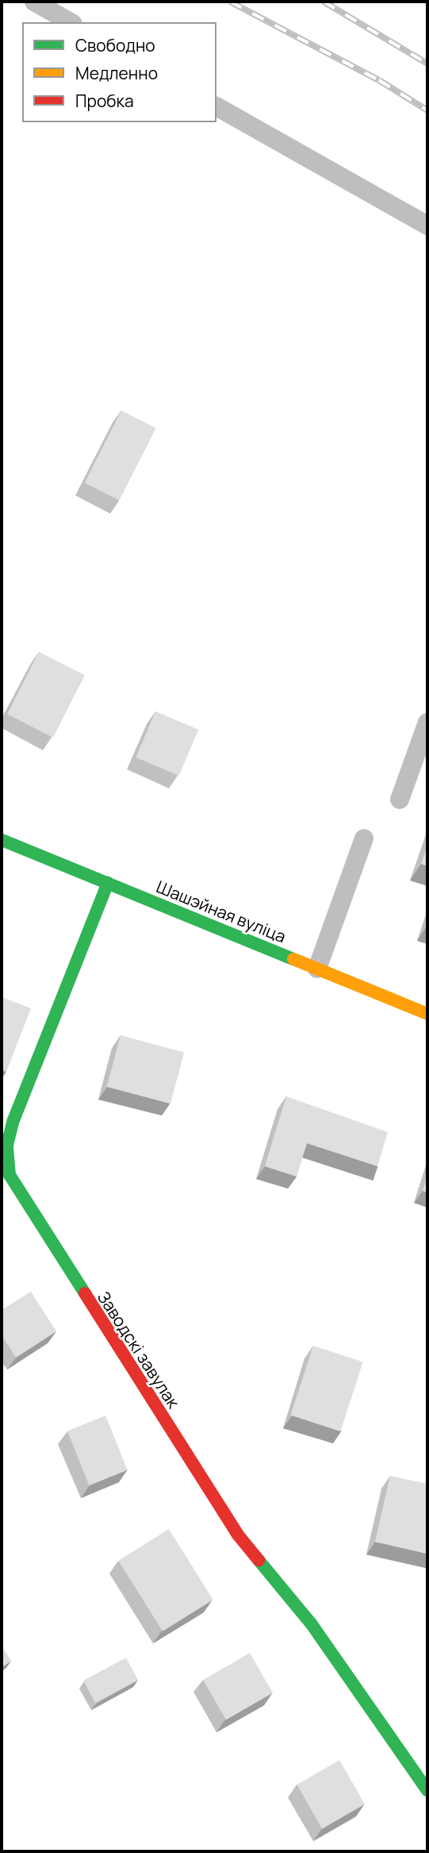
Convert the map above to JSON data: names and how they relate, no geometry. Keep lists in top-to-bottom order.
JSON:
{
  "streets": {
    "street": ["Шашэйная вуліца", "Заводскі завулак"]
  },
  "crossings": [
    ["Шашэйная вуліца", "Заводскі завулак"]
  ],
  "legend": ["Свободно", "Медленно", "Пробка"]
}
